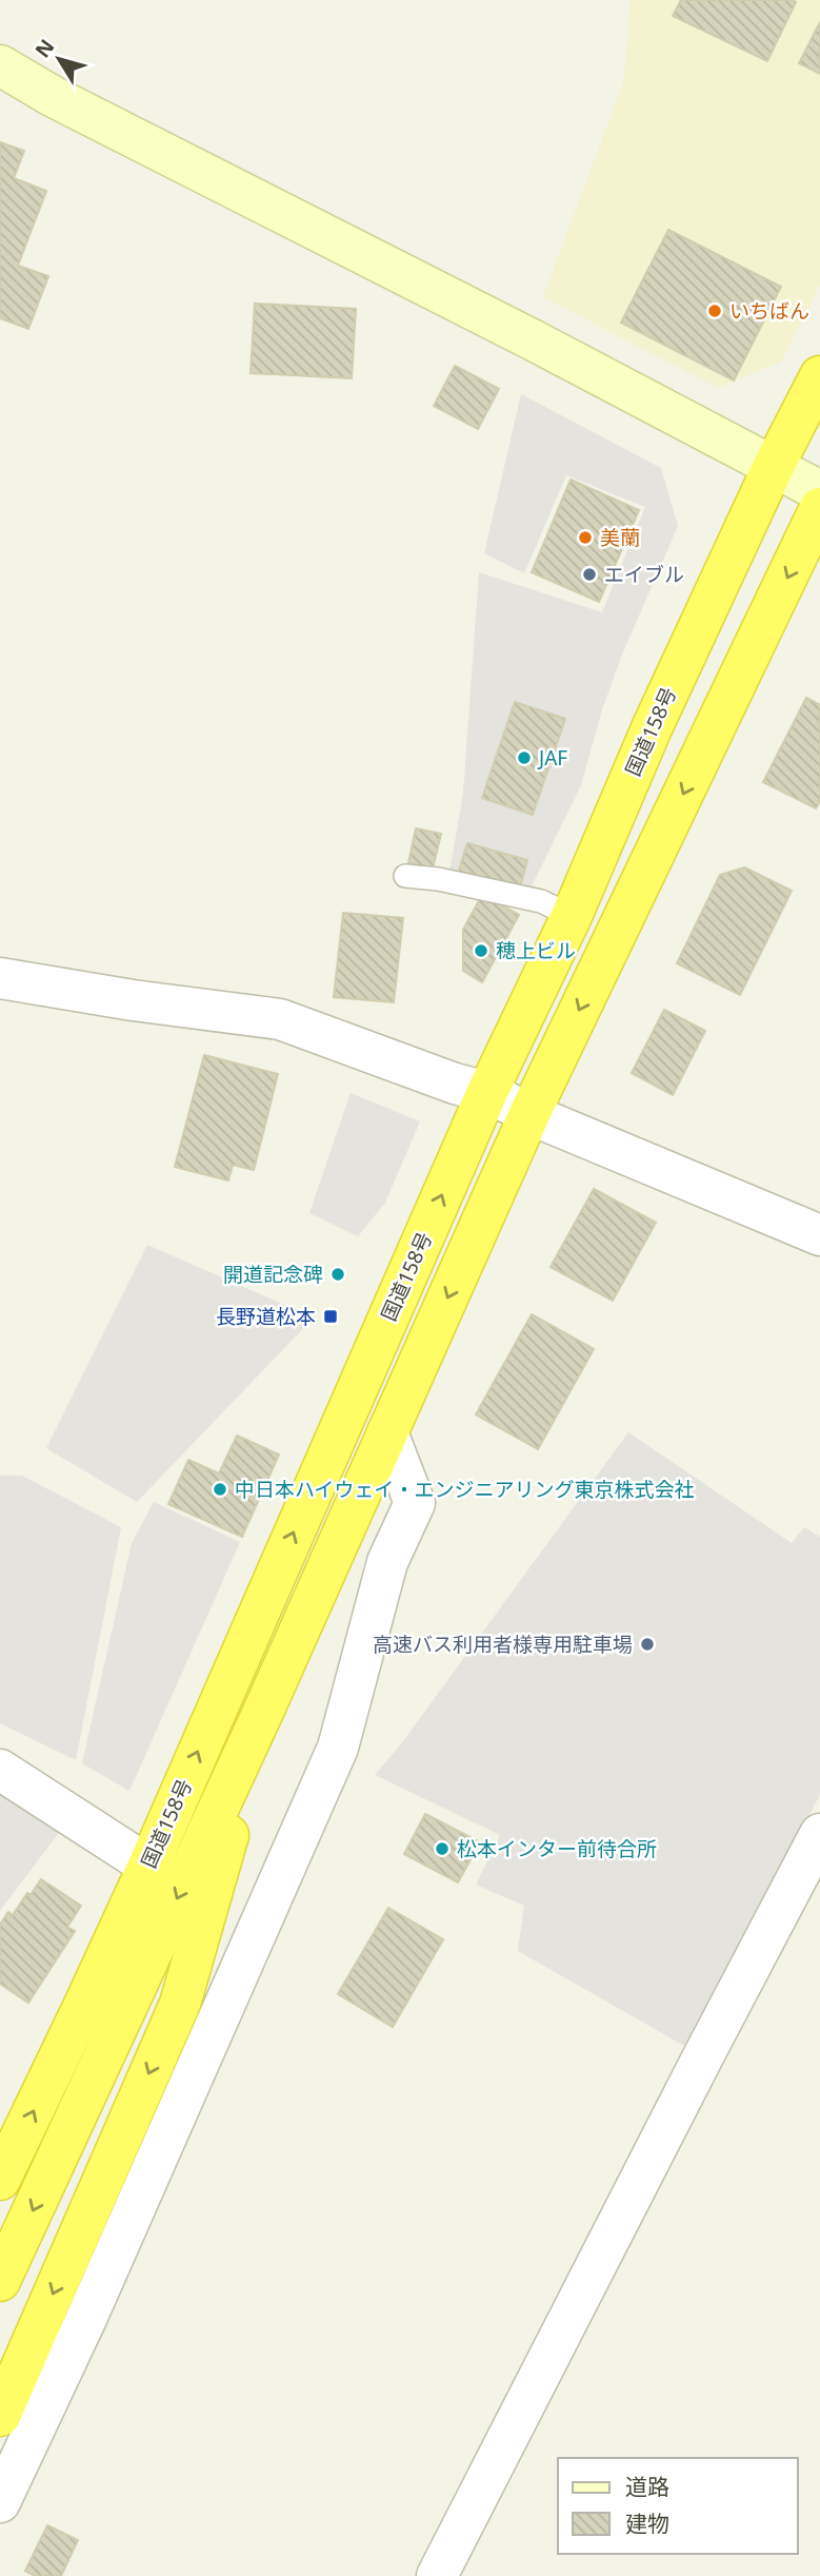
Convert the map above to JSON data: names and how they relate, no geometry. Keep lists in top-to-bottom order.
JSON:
{
  "streets": {
    "highway": ["国道158号"]
  },
  "places": {
    "other": [
      "いちばん",
      "美蘭",
      "エイブル",
      "JAF",
      "穂上ビル",
      "開道記念碑",
      "中日本ハイウェイ・エンジニアリング東京株式会社",
      "高速バス利用者様専用駐車場",
      "松本インター前待合所"
    ],
    "transit": ["長野道松本"]
  },
  "legend": ["道路", "建物"],
  "north": "top left"
}
